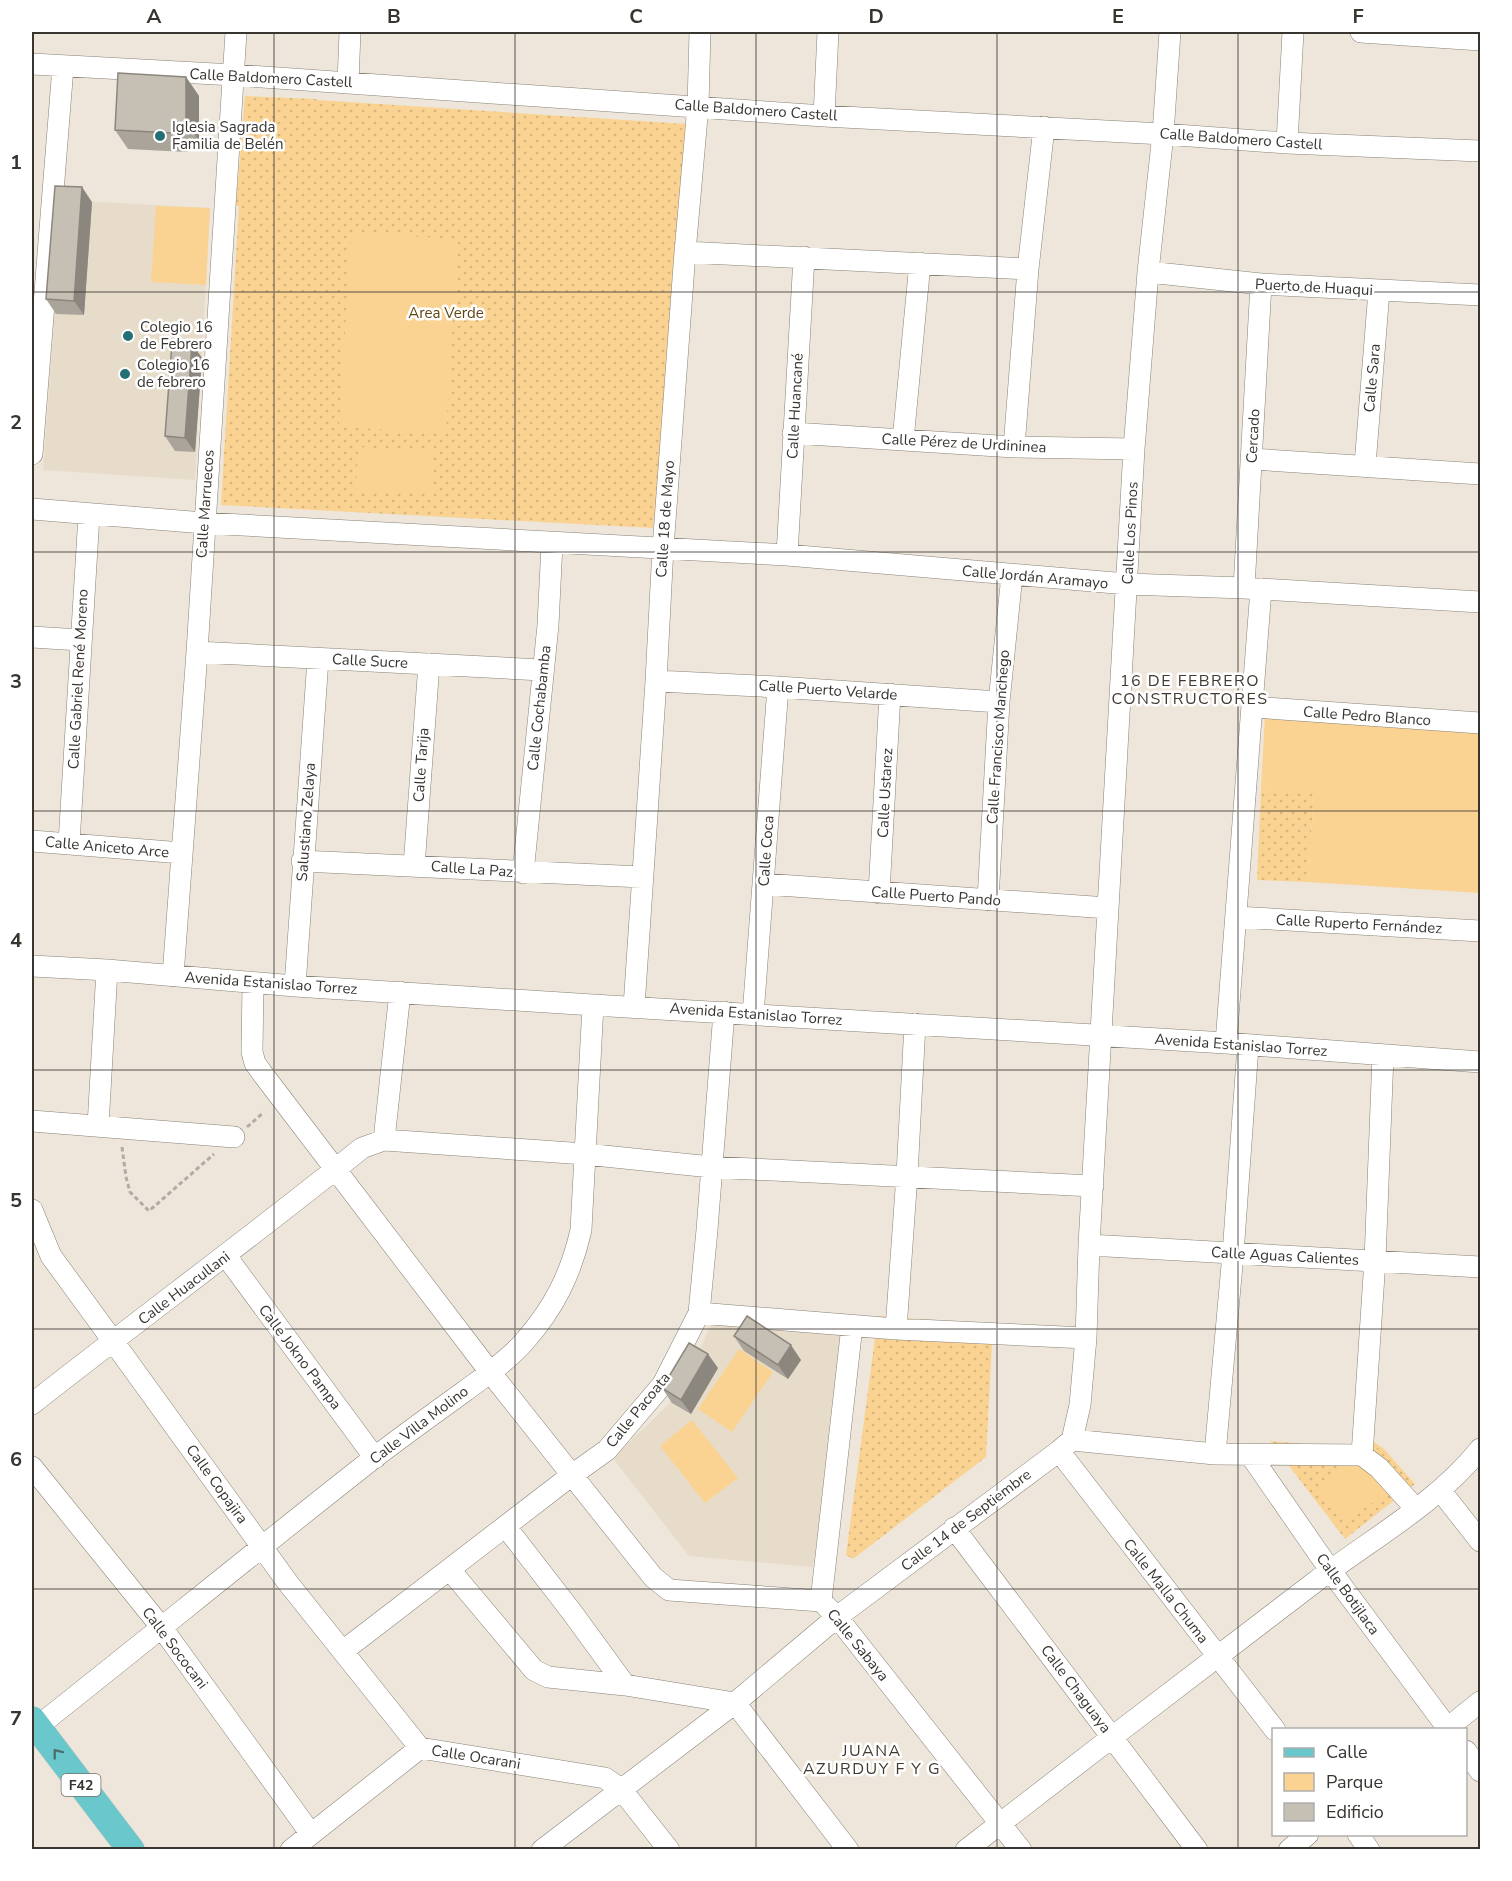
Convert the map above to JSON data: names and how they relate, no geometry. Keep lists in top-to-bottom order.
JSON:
{
  "streets": {
    "main road": ["F42"],
    "street": [
      "Calle Baldomero Castell",
      "Puerto de Huaqui",
      "Calle Sara",
      "Calle Huancané",
      "Cercado",
      "Calle Pérez de Urdininea",
      "Calle Marruecos",
      "Calle 18 de Mayo",
      "Calle Los Pinos",
      "Calle Jordán Aramayo",
      "Calle Sucre",
      "Calle Gabriel René Moreno",
      "Calle Puerto Velarde",
      "Calle Cochabamba",
      "Calle Pedro Blanco",
      "Calle Francisco Manchego",
      "Calle Tarija",
      "Calle Ustarez",
      "Salustiano Zelaya",
      "Calle Aniceto Arce",
      "Calle Coca",
      "Calle La Paz",
      "Calle Puerto Pando",
      "Calle Ruperto Fernández",
      "Avenida Estanislao Torrez",
      "Calle Aguas Calientes",
      "Calle Huacullani",
      "Calle Jokno Pampa",
      "Calle Pacoata",
      "Calle Villa Molino",
      "Calle Copajira",
      "Calle 14 de Septiembre",
      "Calle Malla Chuma",
      "Calle Botijlaca",
      "Calle Sabaya",
      "Calle Sococani",
      "Calle Chaguaya",
      "Calle Ocarani"
    ]
  },
  "crossings": [
    ["Calle Baldomero Castell", "Calle Marruecos"],
    ["Calle Baldomero Castell", "Calle 18 de Mayo"],
    ["Calle Baldomero Castell", "Calle Los Pinos"],
    ["Puerto de Huaqui", "Calle Sara"],
    ["Puerto de Huaqui", "Cercado"],
    ["Puerto de Huaqui", "Calle Los Pinos"],
    ["Calle Huancané", "Calle Pérez de Urdininea"],
    ["Calle Huancané", "Calle Jordán Aramayo"],
    ["Cercado", "Calle Jordán Aramayo"],
    ["Cercado", "Calle Pedro Blanco"],
    ["Cercado", "Calle Ruperto Fernández"],
    ["Cercado", "Avenida Estanislao Torrez"],
    ["Calle Pérez de Urdininea", "Calle Los Pinos"],
    ["Calle Marruecos", "Calle Jordán Aramayo"],
    ["Calle Marruecos", "Calle Sucre"],
    ["Calle Marruecos", "Calle Aniceto Arce"],
    ["Calle Marruecos", "Avenida Estanislao Torrez"],
    ["Calle 18 de Mayo", "Calle Jordán Aramayo"],
    ["Calle 18 de Mayo", "Calle Puerto Velarde"],
    ["Calle 18 de Mayo", "Calle La Paz"],
    ["Calle 18 de Mayo", "Avenida Estanislao Torrez"],
    ["Calle Los Pinos", "Calle Jordán Aramayo"],
    ["Calle Los Pinos", "Calle Puerto Pando"],
    ["Calle Los Pinos", "Avenida Estanislao Torrez"],
    ["Calle Jordán Aramayo", "Calle Gabriel René Moreno"],
    ["Calle Jordán Aramayo", "Calle Cochabamba"],
    ["Calle Jordán Aramayo", "Calle Francisco Manchego"],
    ["Calle Sucre", "Calle Cochabamba"],
    ["Calle Sucre", "Calle Tarija"],
    ["Calle Sucre", "Salustiano Zelaya"],
    ["Calle Gabriel René Moreno", "Calle Aniceto Arce"],
    ["Calle Puerto Velarde", "Calle Francisco Manchego"],
    ["Calle Puerto Velarde", "Calle Ustarez"],
    ["Calle Puerto Velarde", "Calle Coca"],
    ["Calle Cochabamba", "Calle La Paz"],
    ["Calle Francisco Manchego", "Calle Puerto Pando"],
    ["Calle Tarija", "Calle La Paz"],
    ["Calle Ustarez", "Calle Puerto Pando"],
    ["Salustiano Zelaya", "Calle La Paz"],
    ["Salustiano Zelaya", "Avenida Estanislao Torrez"],
    ["Calle Coca", "Calle Puerto Pando"],
    ["Calle Coca", "Avenida Estanislao Torrez"],
    ["Avenida Estanislao Torrez", "Calle Pacoata"],
    ["Avenida Estanislao Torrez", "Calle Villa Molino"],
    ["Calle Huacullani", "Calle Jokno Pampa"],
    ["Calle Huacullani", "Calle Copajira"],
    ["Calle Jokno Pampa", "Calle Villa Molino"],
    ["Calle Pacoata", "Calle Copajira"],
    ["Calle Villa Molino", "Calle Copajira"],
    ["Calle Villa Molino", "Calle Sococani"],
    ["Calle Villa Molino", "F42"],
    ["Calle Copajira", "Calle Ocarani"],
    ["Calle 14 de Septiembre", "Calle Malla Chuma"],
    ["Calle 14 de Septiembre", "Calle Sabaya"],
    ["Calle 14 de Septiembre", "Calle Chaguaya"],
    ["Calle 14 de Septiembre", "Calle Ocarani"],
    ["Calle Sococani", "Calle Ocarani"]
  ],
  "districts": ["16 DE FEBRERO CONSTRUCTORES", "JUANA AZURDUY F Y G"],
  "parks": ["Area Verde"],
  "places": ["Iglesia Sagrada Familia de Belén", "Colegio 16 de Febrero", "Colegio 16 de febrero"],
  "legend": ["Calle", "Parque", "Edificio"],
  "grid": {
    "columns": [
      "A",
      "B",
      "C",
      "D",
      "E",
      "F"
    ],
    "rows": [
      "1",
      "2",
      "3",
      "4",
      "5",
      "6",
      "7"
    ]
  }
}
